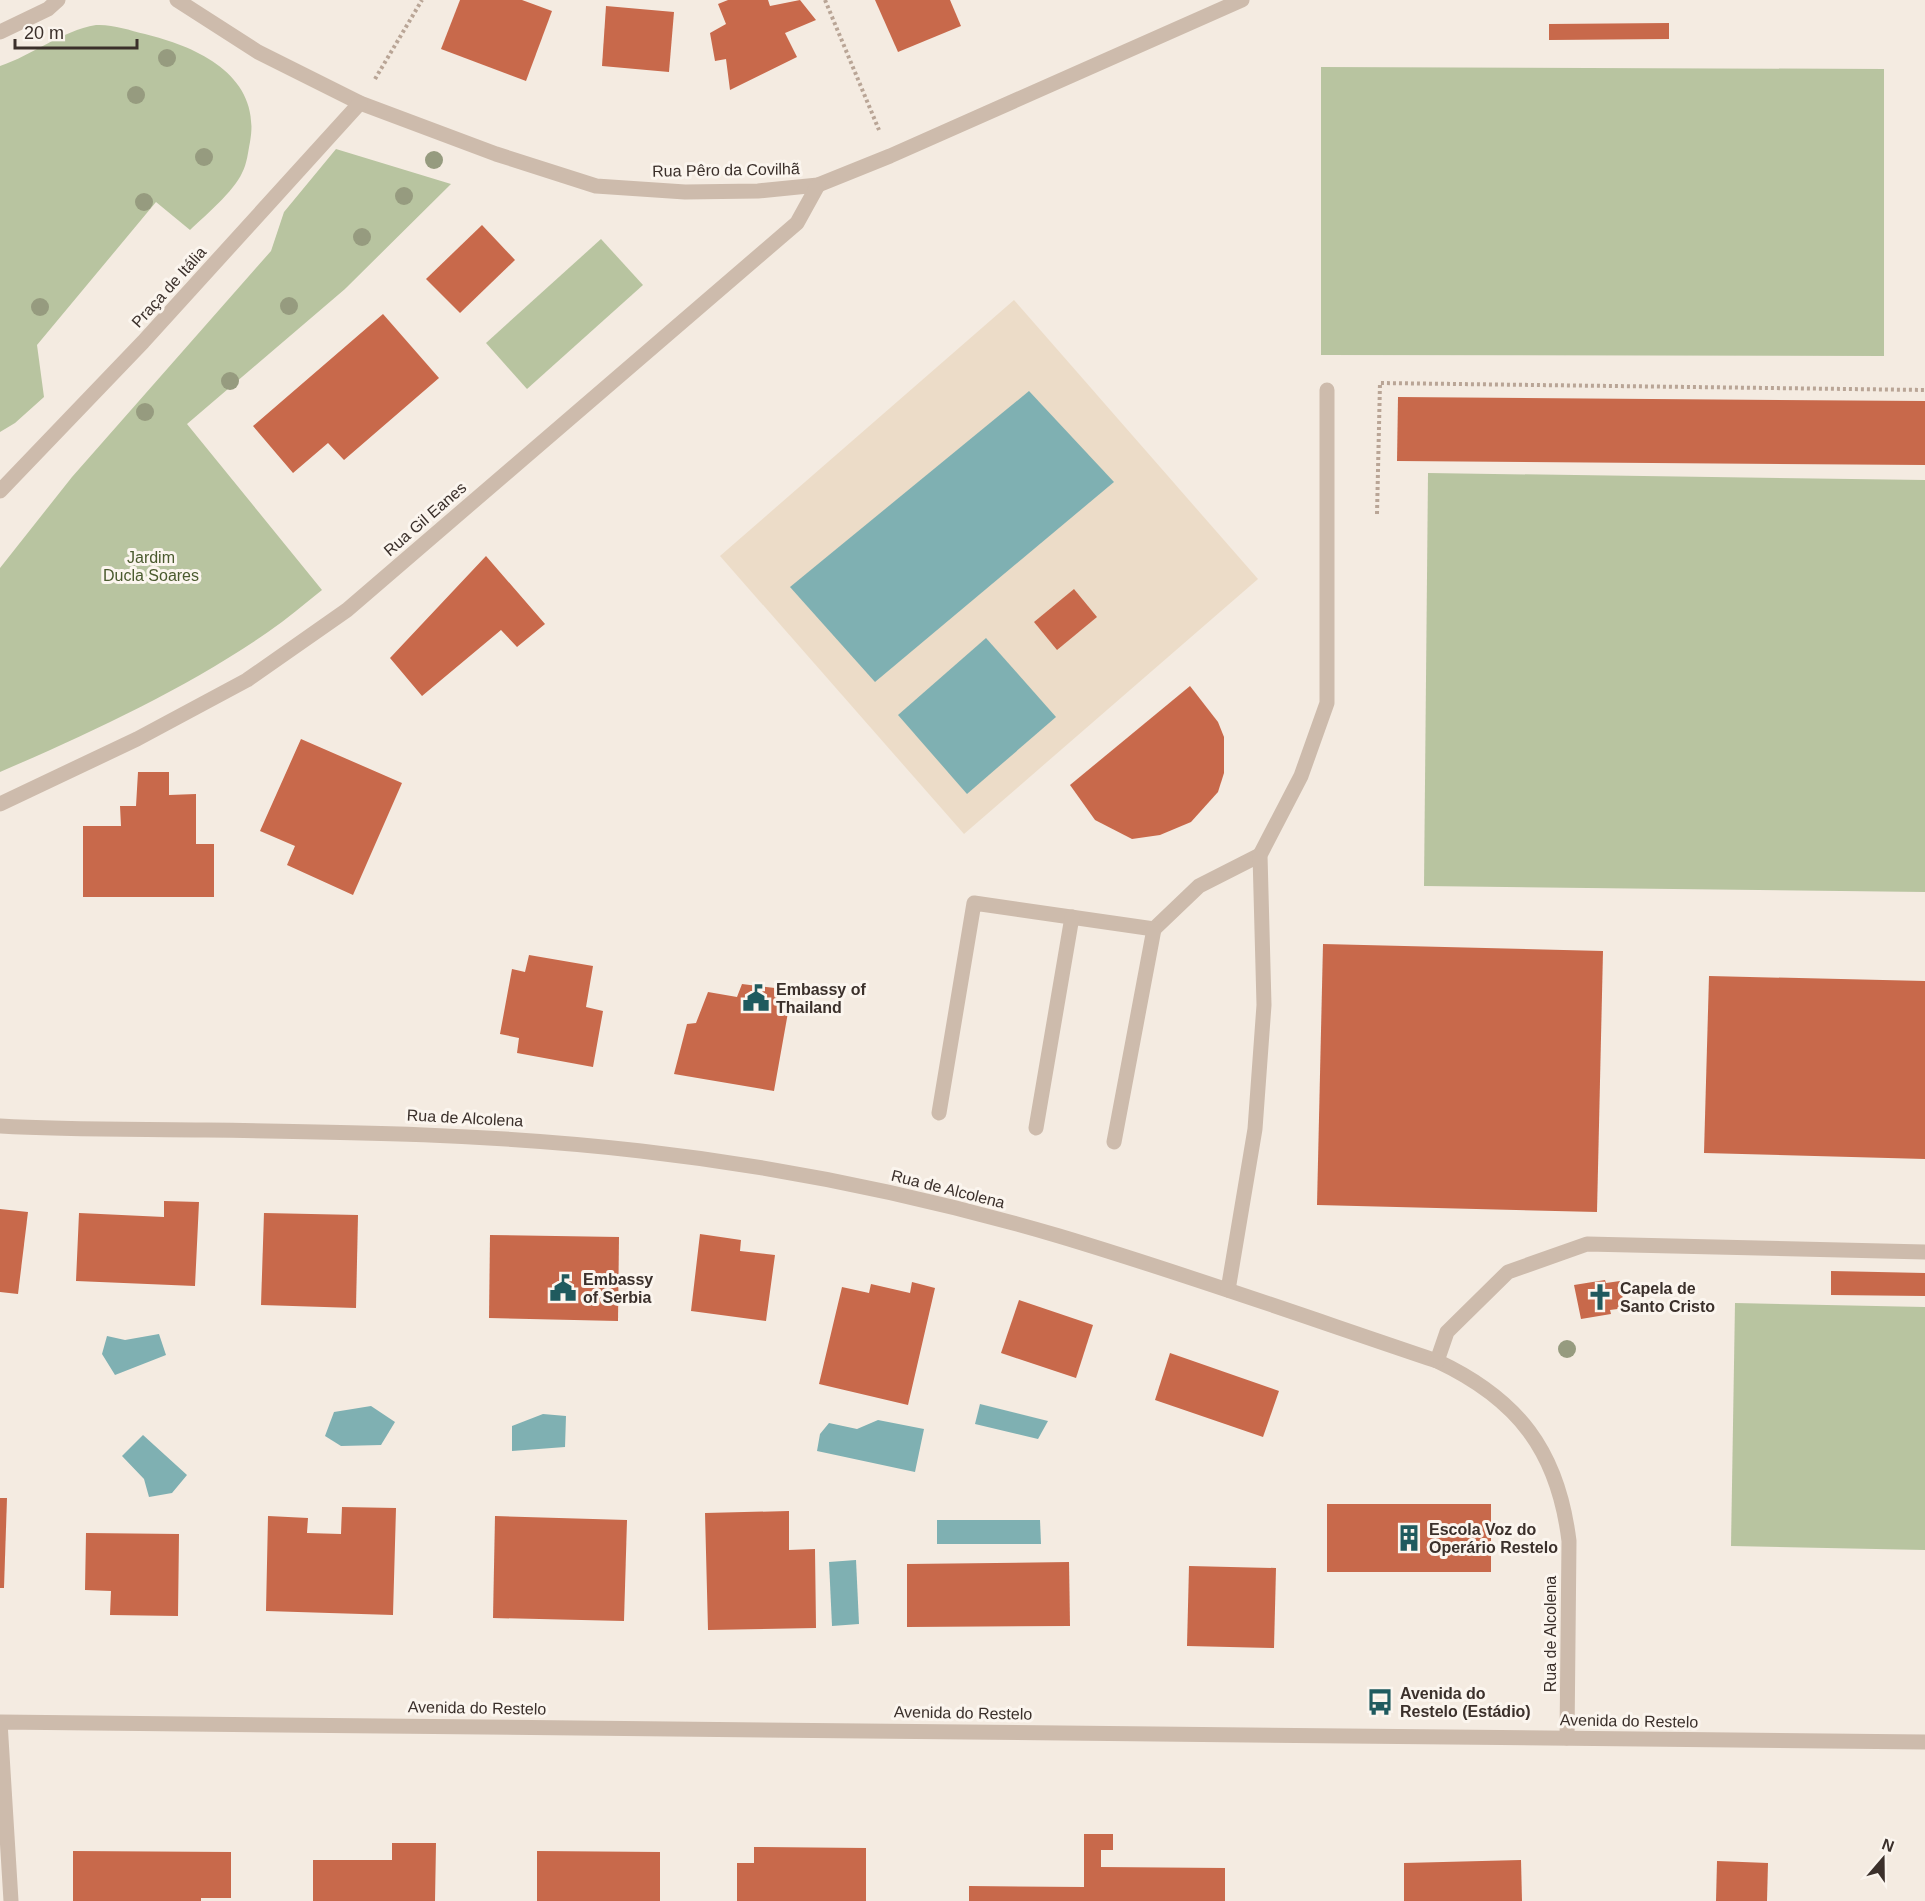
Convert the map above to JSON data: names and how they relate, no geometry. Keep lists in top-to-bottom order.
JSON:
{
  "streets": {
    "street": [
      "Rua Pêro da Covilhã",
      "Praça de Itália",
      "Rua Gil Eanes",
      "Rua de Alcolena",
      "Avenida do Restelo"
    ]
  },
  "crossings": [
    ["Rua Pêro da Covilhã", "Praça de Itália"],
    ["Rua Pêro da Covilhã", "Rua Gil Eanes"],
    ["Rua de Alcolena", "Avenida do Restelo"]
  ],
  "parks": ["Jardim Ducla Soares"],
  "places": {
    "public building": ["Embassy of Thailand", "Embassy of Serbia"],
    "church": ["Capela de Santo Cristo"],
    "building": ["Escola Voz do Operário Restelo"],
    "bus stop": ["Avenida do Restelo (Estádio)"]
  },
  "scale_bar": "20 m",
  "north": "top"
}
